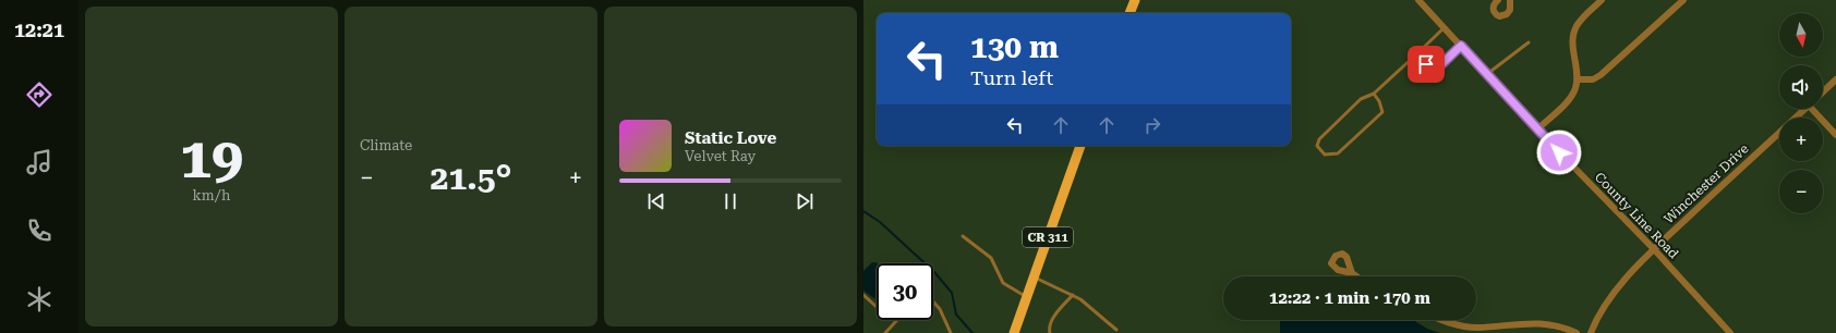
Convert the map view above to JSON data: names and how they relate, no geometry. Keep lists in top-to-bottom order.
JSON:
{
  "streets": {
    "main road": ["CR 311"],
    "street": ["Winchester Drive", "County Line Road"]
  },
  "crossings": [
    ["Winchester Drive", "County Line Road"]
  ],
  "north": "bottom",
  "page": {
    "tabs": "12:21",
    "tile": [
      ["19", "km/h"],
      "Climate"
    ],
    "map_buttons": ["+", "−"],
    "turn": ["130 m", "Turn left"],
    "song": ["Static Love", "Velvet Ray"],
    "heat": ["−", "21.5°", "+"],
    "limit": "30",
    "trip": "12:22 · 1 min · 170 m"
  }
}
